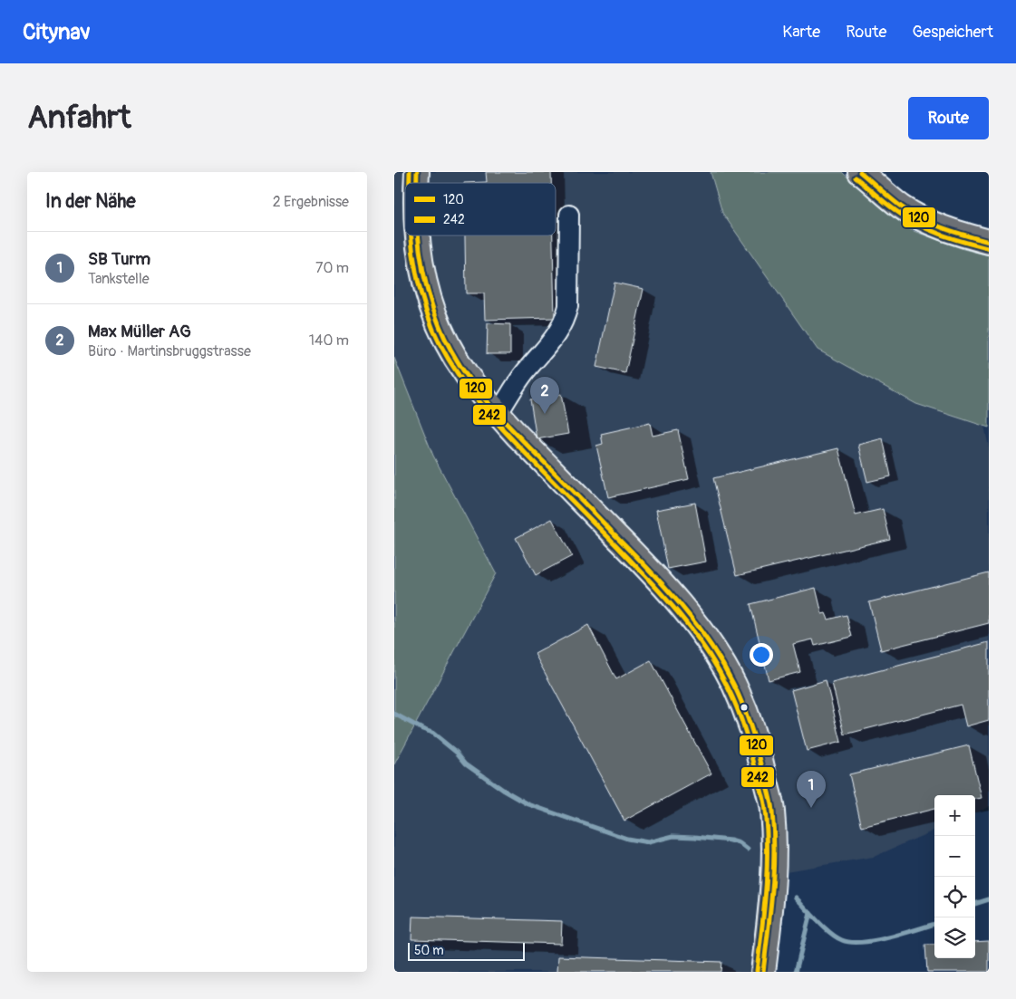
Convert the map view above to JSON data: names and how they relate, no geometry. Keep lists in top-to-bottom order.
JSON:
{
  "lines": ["transit line 120", "transit line 242"],
  "legend": ["120", "242"],
  "scale_bar": "50 m",
  "page": {
    "header": "Citynav",
    "nav": ["Karte", "Route", "Gespeichert"],
    "buttons": "Route",
    "title": "Anfahrt",
    "heading": ["In der Nähe", "2 Ergebnisse"],
    "list": [
      {
        "mark": "1",
        "name": "SB Turm",
        "note": "Tankstelle",
        "value": "70 m"
      },
      {
        "mark": "2",
        "name": "Max Müller AG",
        "note": "Büro · Martinsbruggstrasse",
        "value": "140 m"
      }
    ],
    "pins": ["2", "1"],
    "map_buttons": ["+", "−"],
    "scale": "50 m"
  }
}
